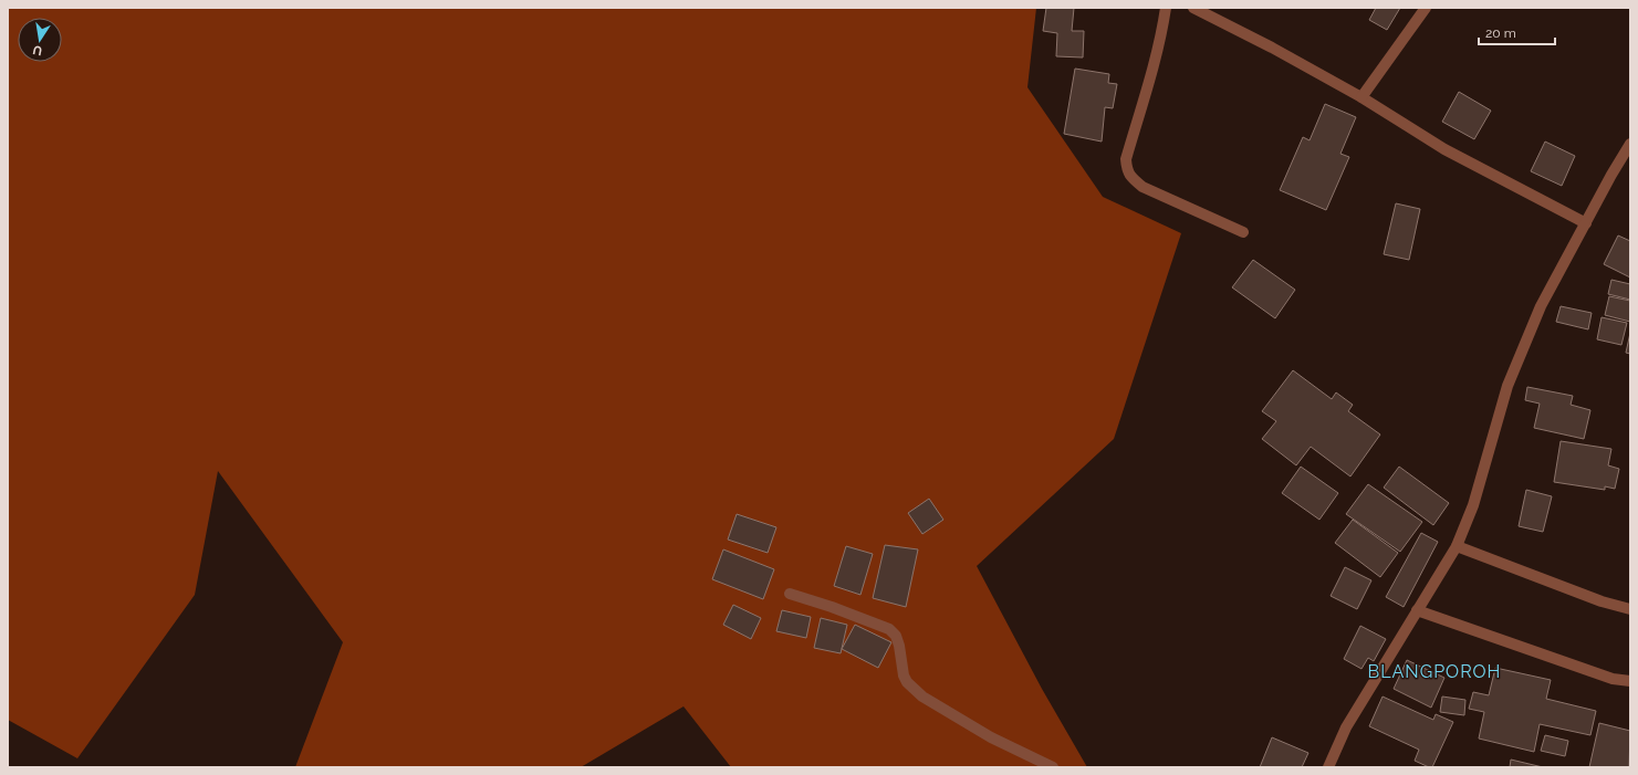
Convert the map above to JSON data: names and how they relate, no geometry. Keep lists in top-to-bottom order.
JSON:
{
  "districts": ["BLANGPOROH"],
  "scale_bar": "20 m",
  "north": "bottom"
}
